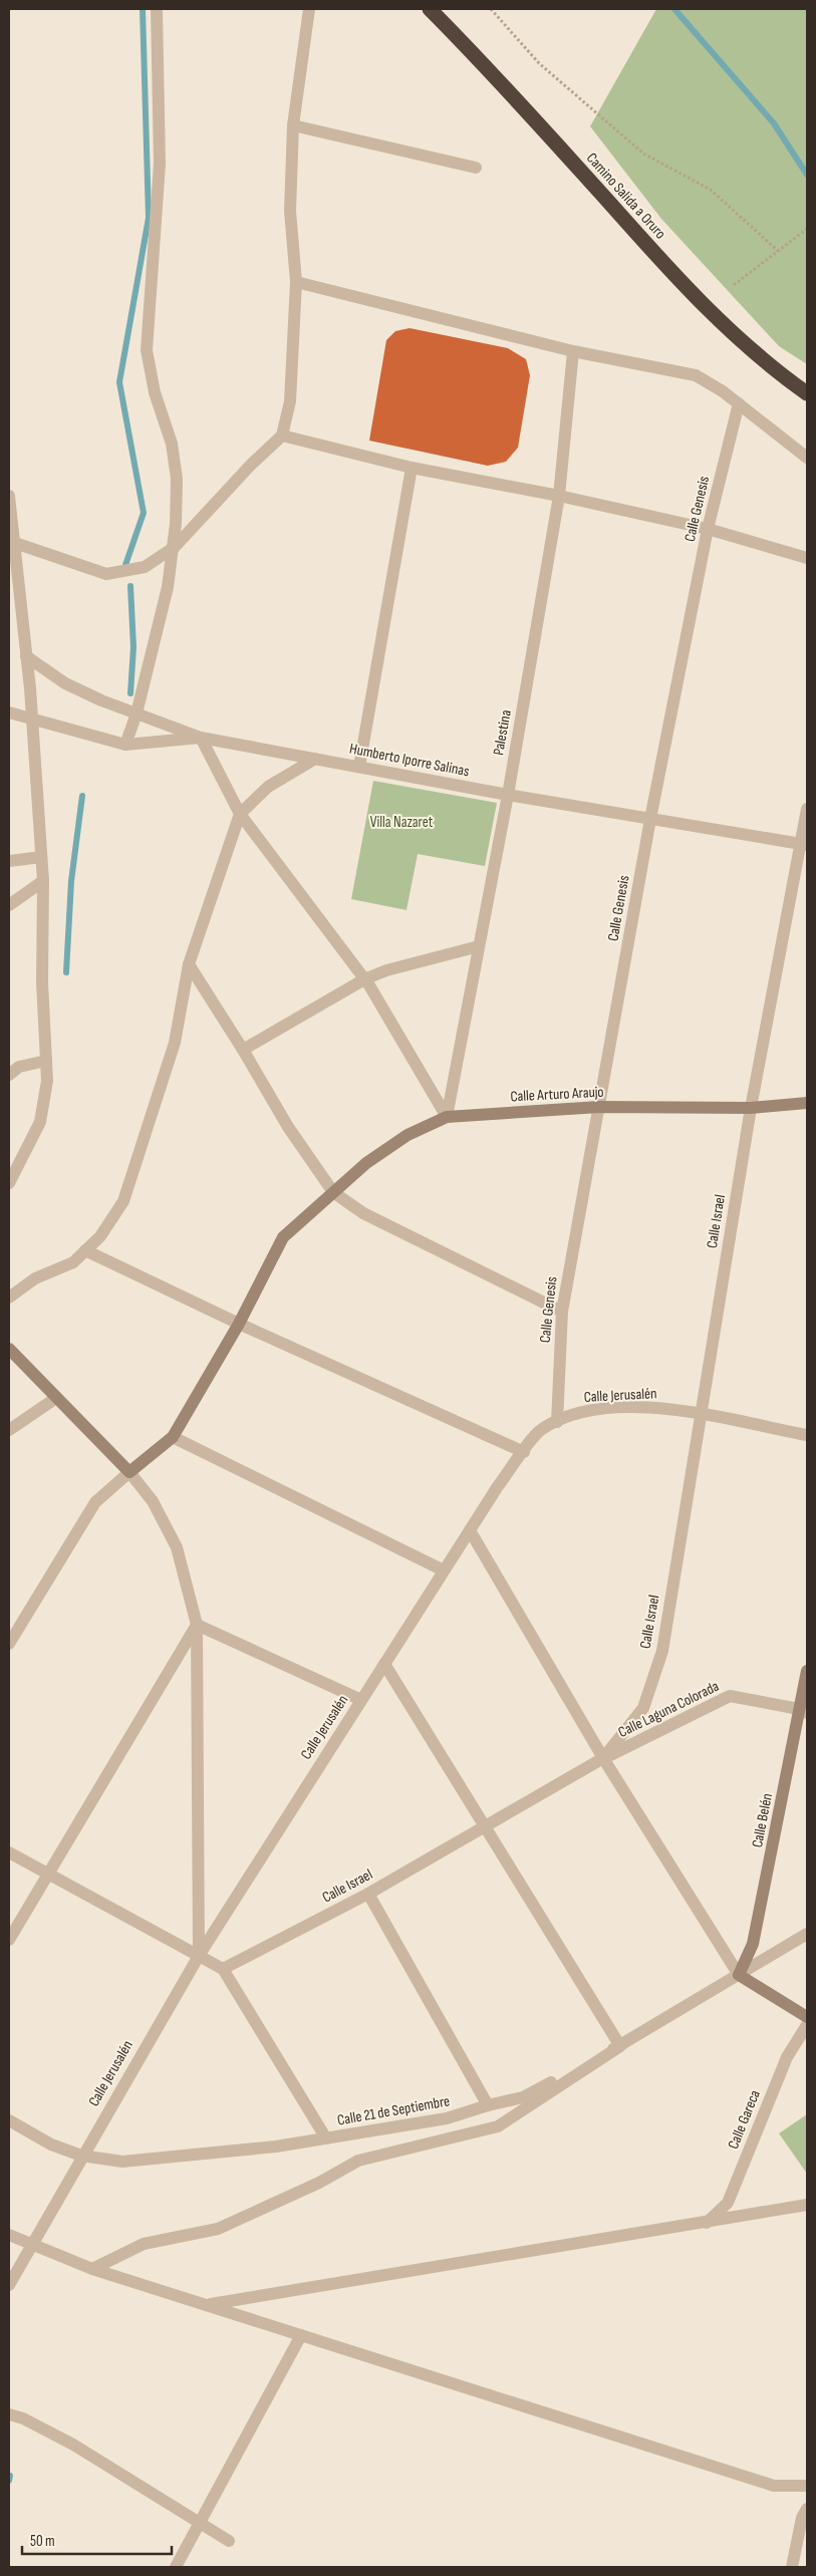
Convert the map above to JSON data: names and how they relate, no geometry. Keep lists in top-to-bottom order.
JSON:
{
  "streets": {
    "highway": ["Camino Salida a Oruro"],
    "street": [
      "Calle Genesis",
      "Palestina",
      "Humberto Iporre Salinas",
      "Calle Arturo Araujo",
      "Calle Israel",
      "Calle Jerusalén",
      "Calle Laguna Colorada",
      "Calle Belén",
      "Calle 21 de Septiembre",
      "Calle Gareca"
    ]
  },
  "crossings": [
    ["Calle Genesis", "Humberto Iporre Salinas"],
    ["Calle Genesis", "Calle Arturo Araujo"],
    ["Calle Genesis", "Calle Jerusalén"],
    ["Palestina", "Humberto Iporre Salinas"],
    ["Palestina", "Calle Arturo Araujo"],
    ["Humberto Iporre Salinas", "Calle Israel"],
    ["Calle Arturo Araujo", "Calle Israel"],
    ["Calle Israel", "Calle Jerusalén"],
    ["Calle Israel", "Calle Laguna Colorada"],
    ["Calle Jerusalén", "Calle 21 de Septiembre"],
    ["Calle Laguna Colorada", "Calle Belén"],
    ["Calle Belén", "Calle 21 de Septiembre"]
  ],
  "parks": ["Villa Nazaret"],
  "scale_bar": "50 m"
}
